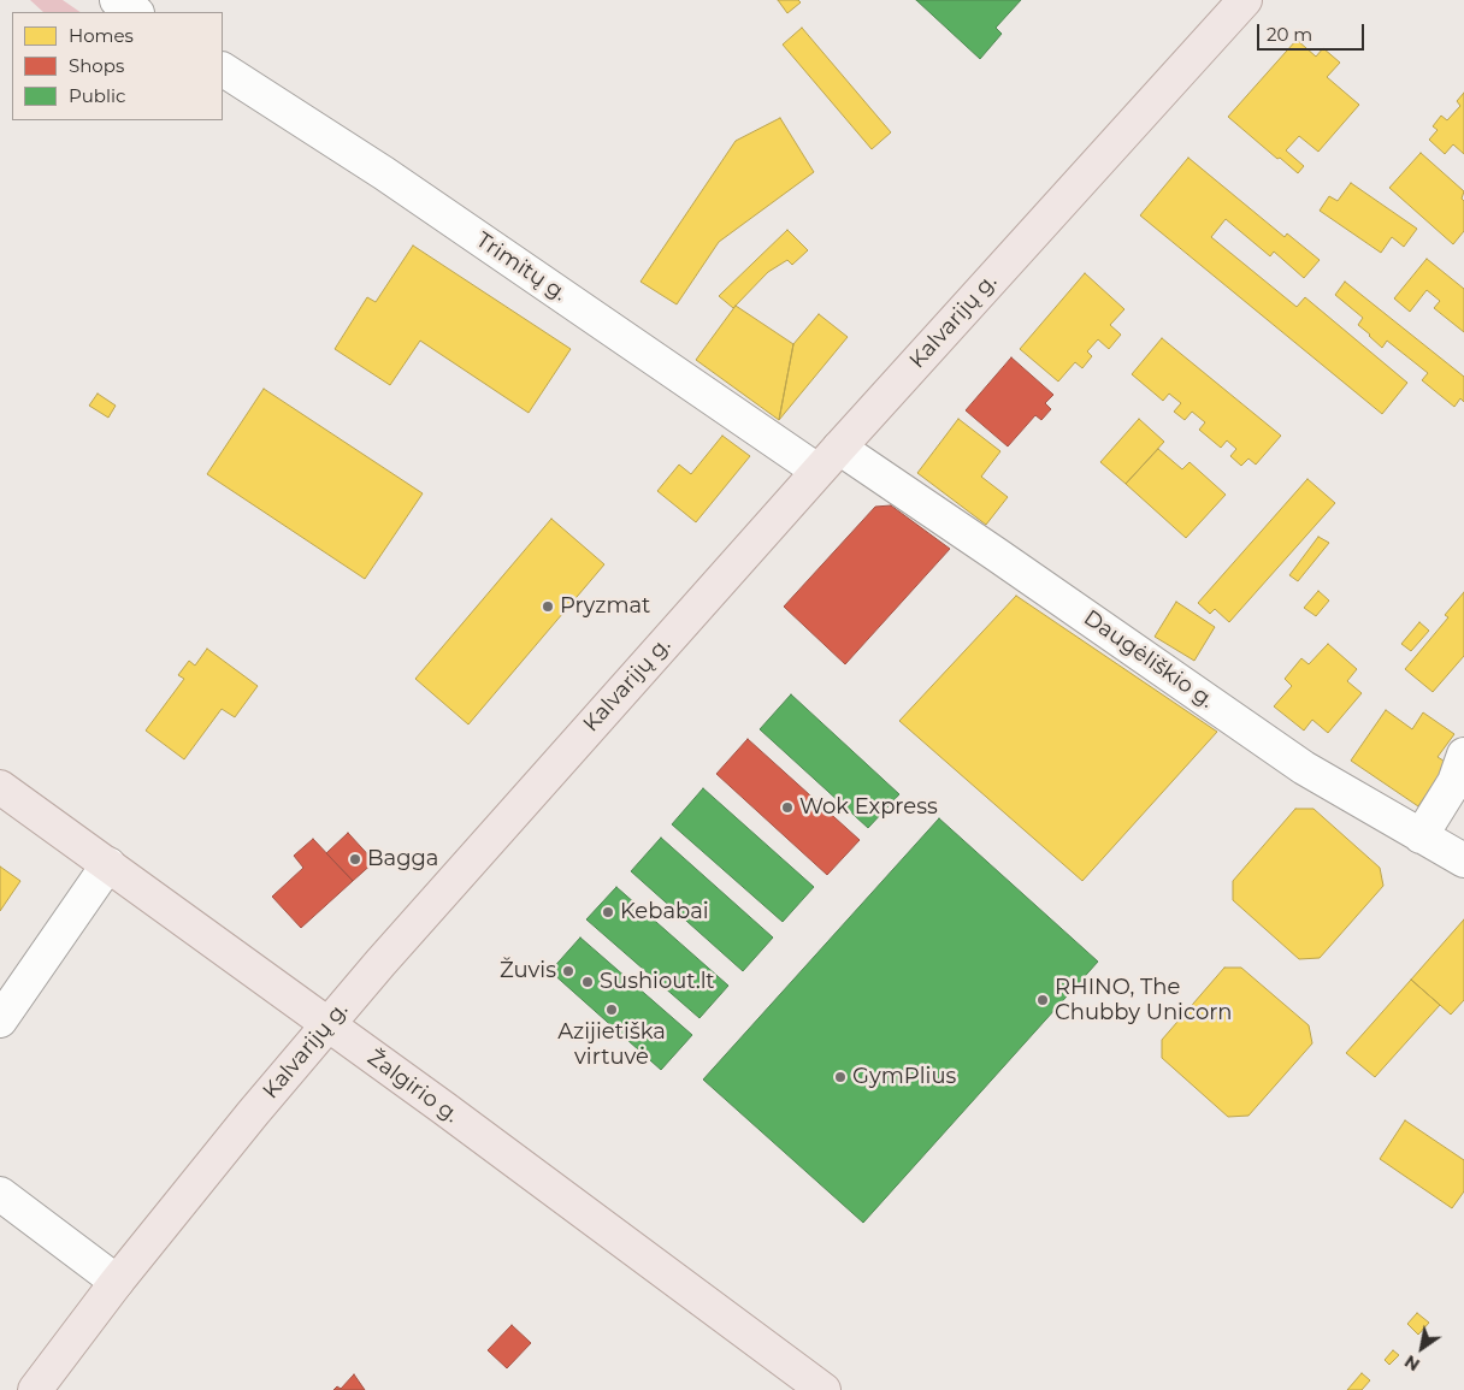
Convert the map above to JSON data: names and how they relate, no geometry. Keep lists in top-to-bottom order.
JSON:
{
  "streets": {
    "main road": ["Kalvarijų g.", "Žalgirio g."],
    "street": ["Trimitų g.", "Daugėliškio g."]
  },
  "crossings": [
    ["Trimitų g.", "Kalvarijų g."],
    ["Trimitų g.", "Daugėliškio g."],
    ["Kalvarijų g.", "Daugėliškio g."],
    ["Kalvarijų g.", "Žalgirio g."]
  ],
  "places": [
    "Pryzmat",
    "Wok Express",
    "Bagga",
    "Kebabai",
    "Žuvis",
    "Sushiout.lt",
    "RHINO, The Chubby Unicorn",
    "Azijietiška virtuvė",
    "GymPlius"
  ],
  "legend": ["Homes", "Shops", "Public"],
  "scale_bar": "20 m",
  "north": "bottom left"
}
